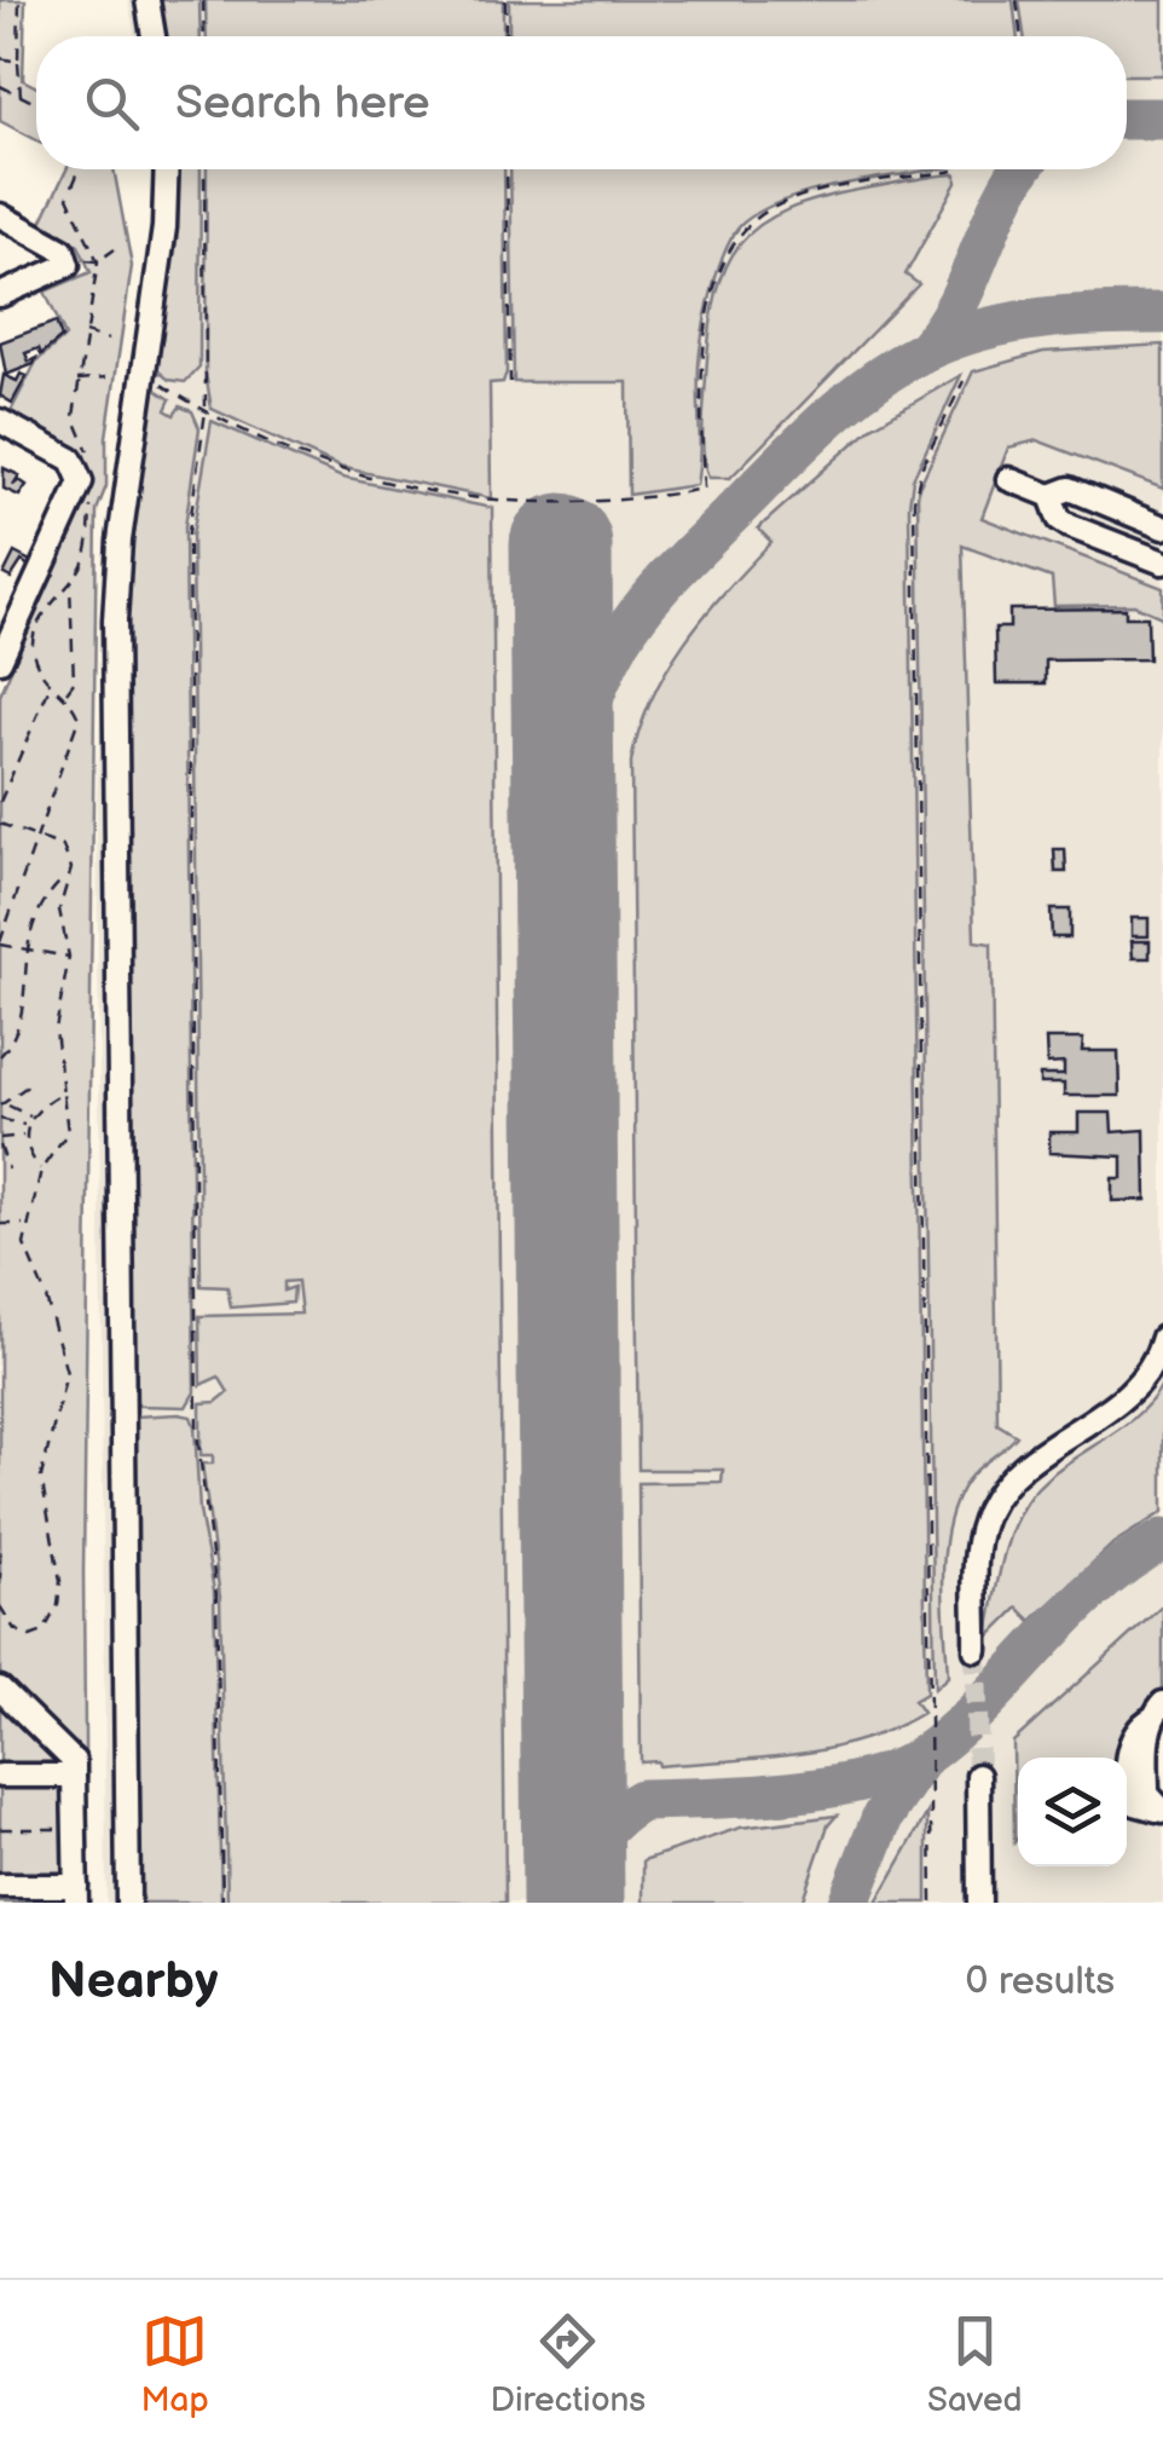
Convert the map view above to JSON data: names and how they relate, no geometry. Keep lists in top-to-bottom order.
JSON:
{
  "page": {
    "search": "Search here",
    "heading": ["Nearby", "0 results"],
    "nav": ["Map", "Directions", "Saved"]
  }
}
